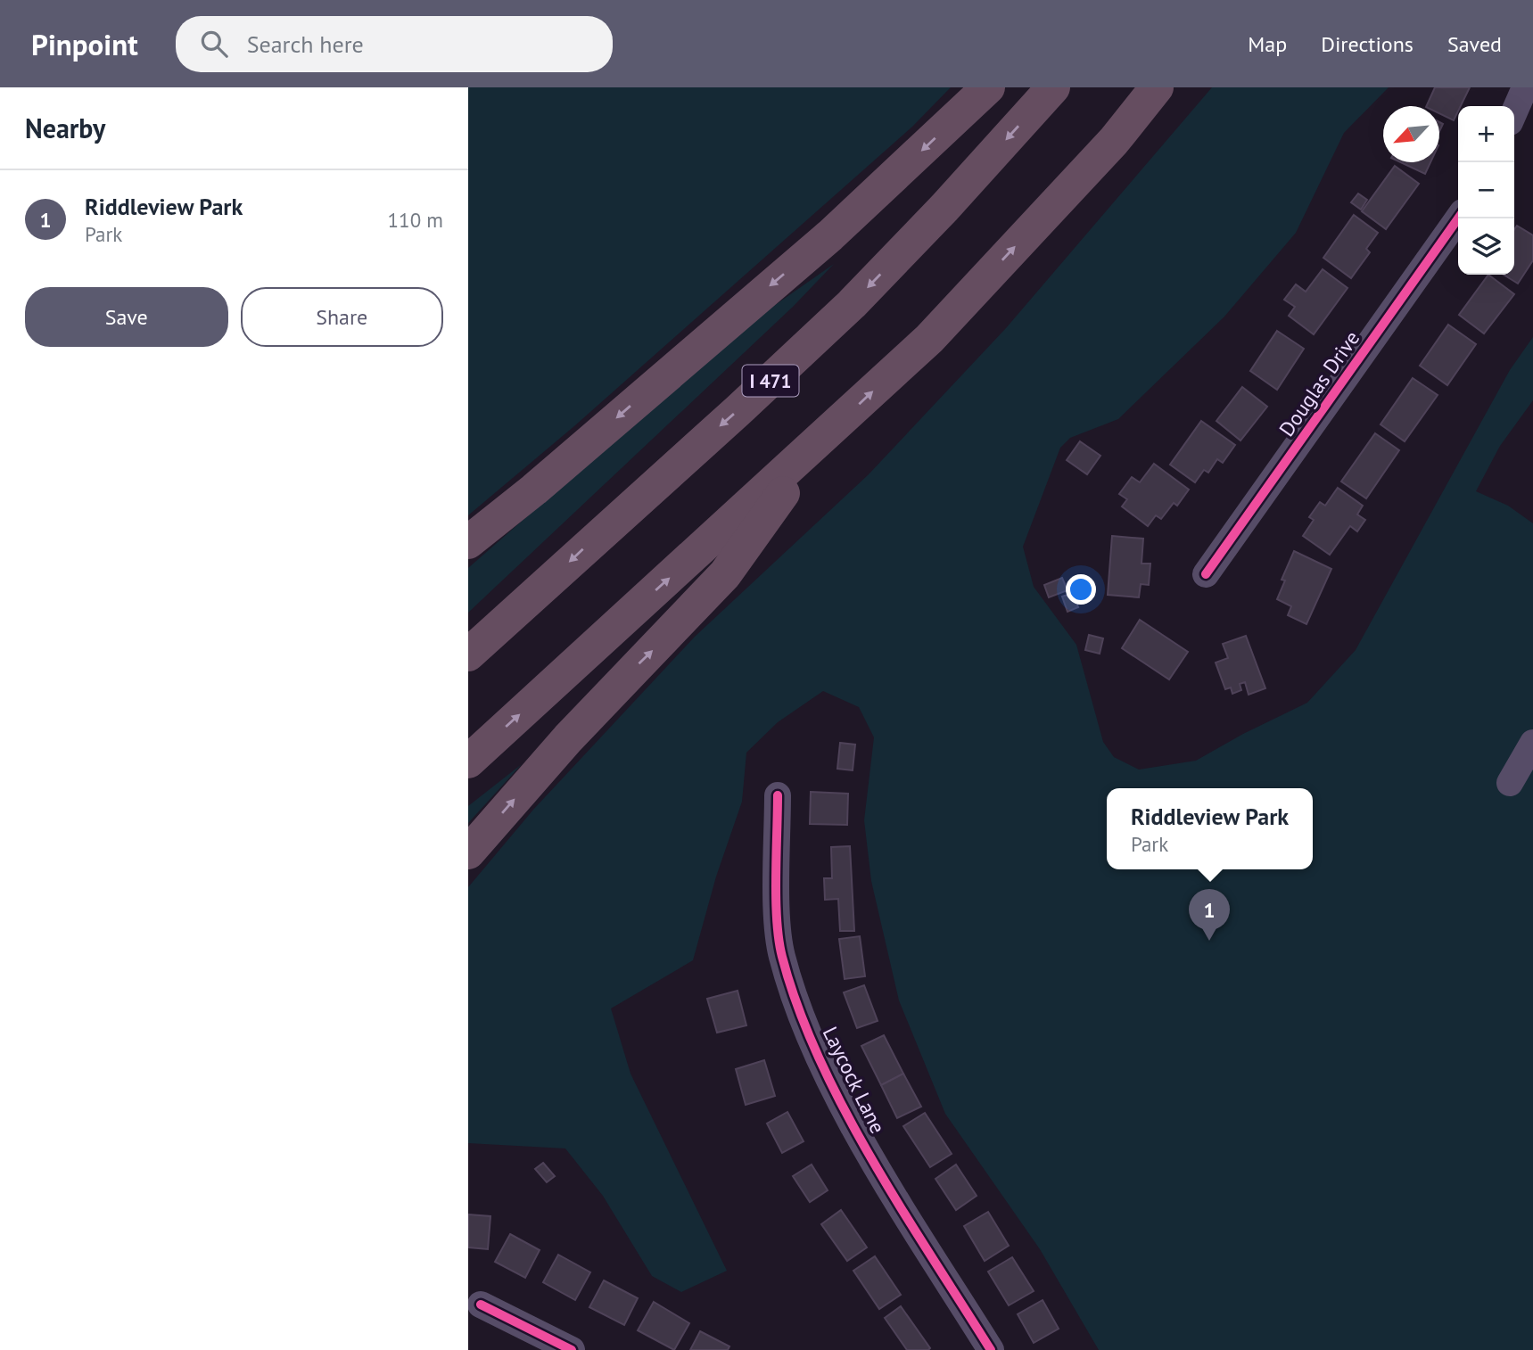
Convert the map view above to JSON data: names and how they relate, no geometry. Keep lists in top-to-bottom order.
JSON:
{
  "streets": {
    "highway": ["I 471"],
    "street": ["Douglas Drive", "Laycock Lane"]
  },
  "north": "bottom left",
  "page": {
    "header": "Pinpoint",
    "search": "Search here",
    "nav": ["Map", "Directions", "Saved"],
    "heading": "Nearby",
    "map_buttons": ["+", "−"],
    "list": [
      {
        "mark": "1",
        "name": "Riddleview Park",
        "note": "Park",
        "value": "110 m"
      }
    ],
    "buttons": ["Save", "Share"],
    "popup": ["Riddleview Park", "Park"],
    "pins": "1"
  }
}
